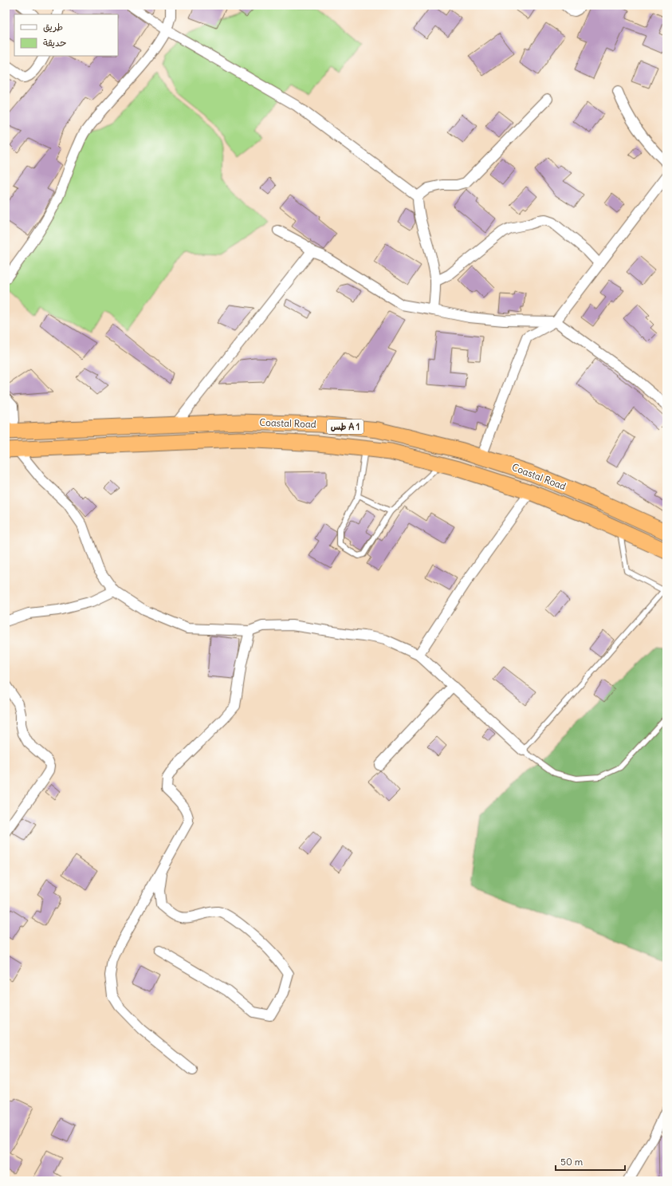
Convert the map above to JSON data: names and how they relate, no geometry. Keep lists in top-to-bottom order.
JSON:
{
  "streets": {
    "highway": ["Coastal Road", "طس A 1"]
  },
  "legend": ["طريق", "حديقة"],
  "scale_bar": "50 m"
}
